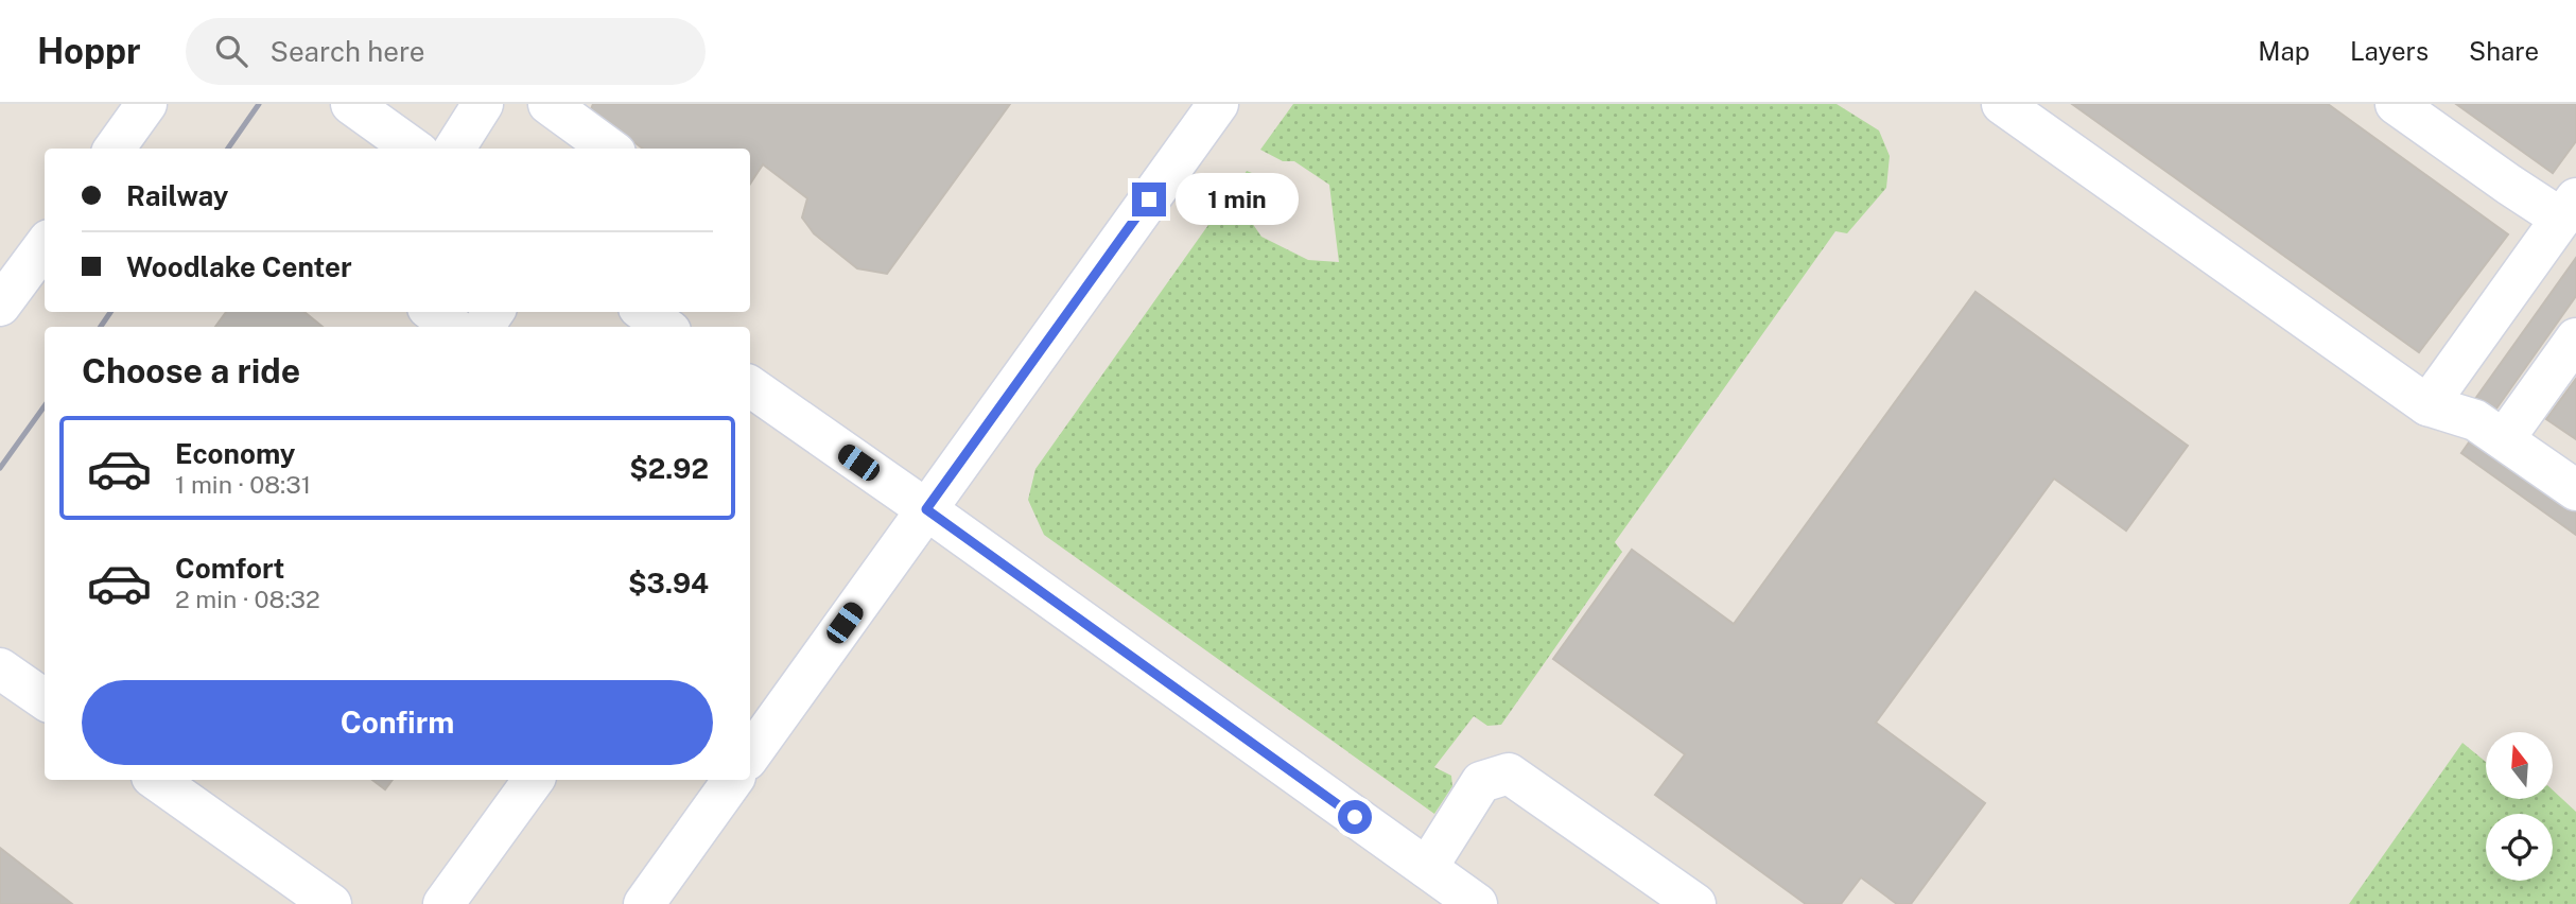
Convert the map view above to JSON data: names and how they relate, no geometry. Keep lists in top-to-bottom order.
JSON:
{
  "north": "top",
  "page": {
    "header": "Hoppr",
    "search": "Search here",
    "nav": ["Map", "Layers", "Share"],
    "banner": ["Railway", "Woodlake Center"],
    "bubble": "1 min",
    "heading": "Choose a ride",
    "list": [
      {
        "name": "Economy",
        "note": "1 min · 08:31",
        "value": "$2.92"
      },
      {
        "name": "Comfort",
        "note": "2 min · 08:32",
        "value": "$3.94"
      }
    ],
    "buttons": "Confirm"
  }
}
